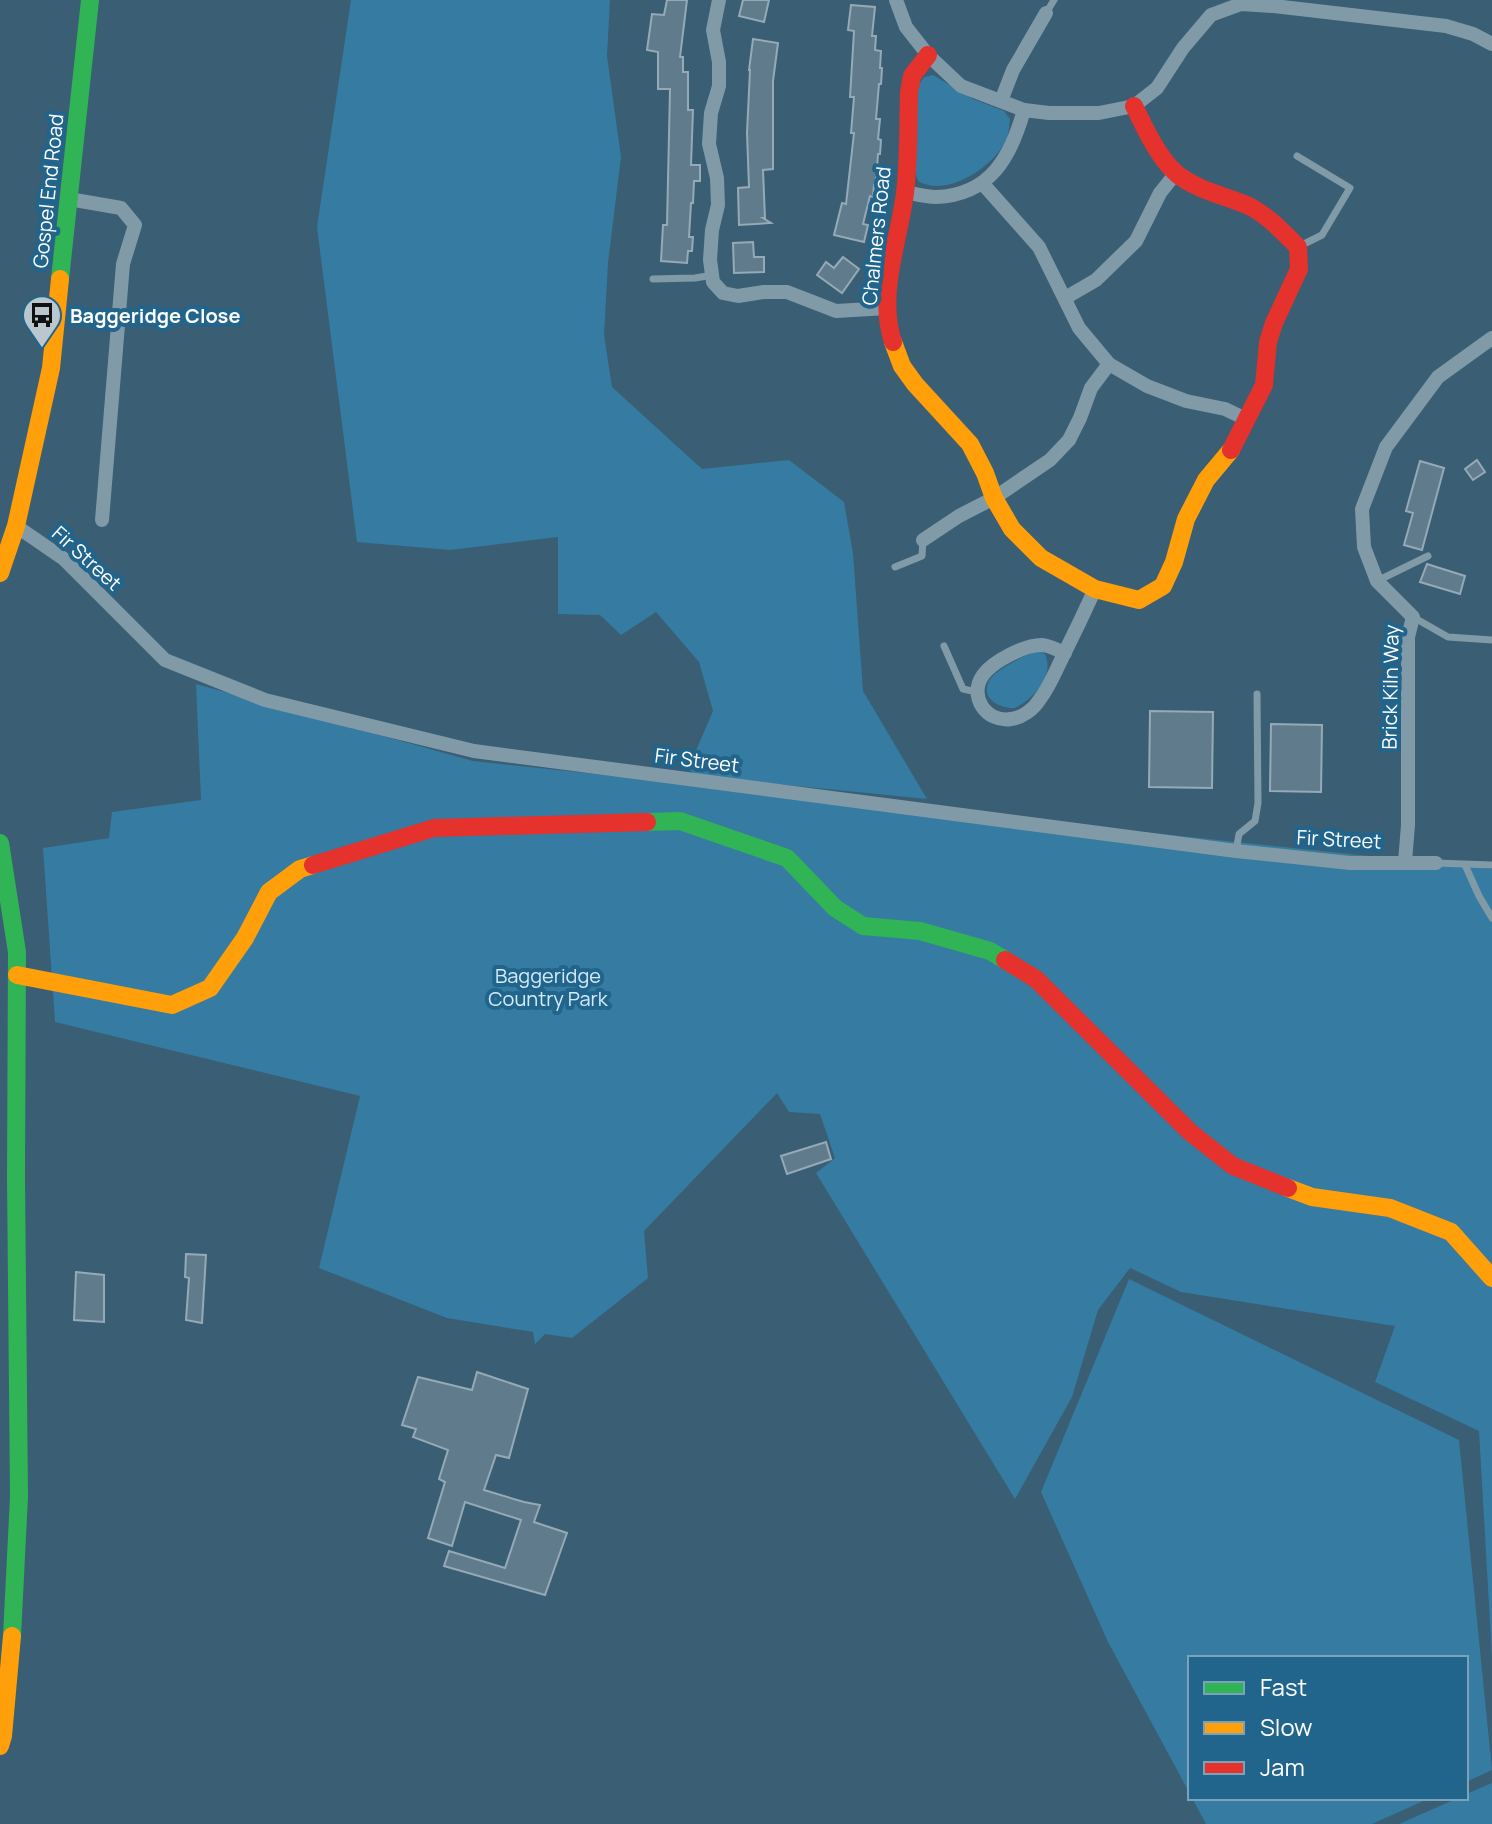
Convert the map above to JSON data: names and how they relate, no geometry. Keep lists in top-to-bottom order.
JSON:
{
  "streets": {
    "street": [
      "Gospel End Road",
      "Chalmers Road",
      "Fir Street",
      "Brick Kiln Way"
    ]
  },
  "crossings": [
    ["Gospel End Road", "Fir Street"],
    ["Fir Street", "Brick Kiln Way"]
  ],
  "parks": ["Baggeridge Country Park"],
  "places": {
    "bus stop": ["Baggeridge Close"]
  },
  "legend": ["Fast", "Slow", "Jam"]
}
